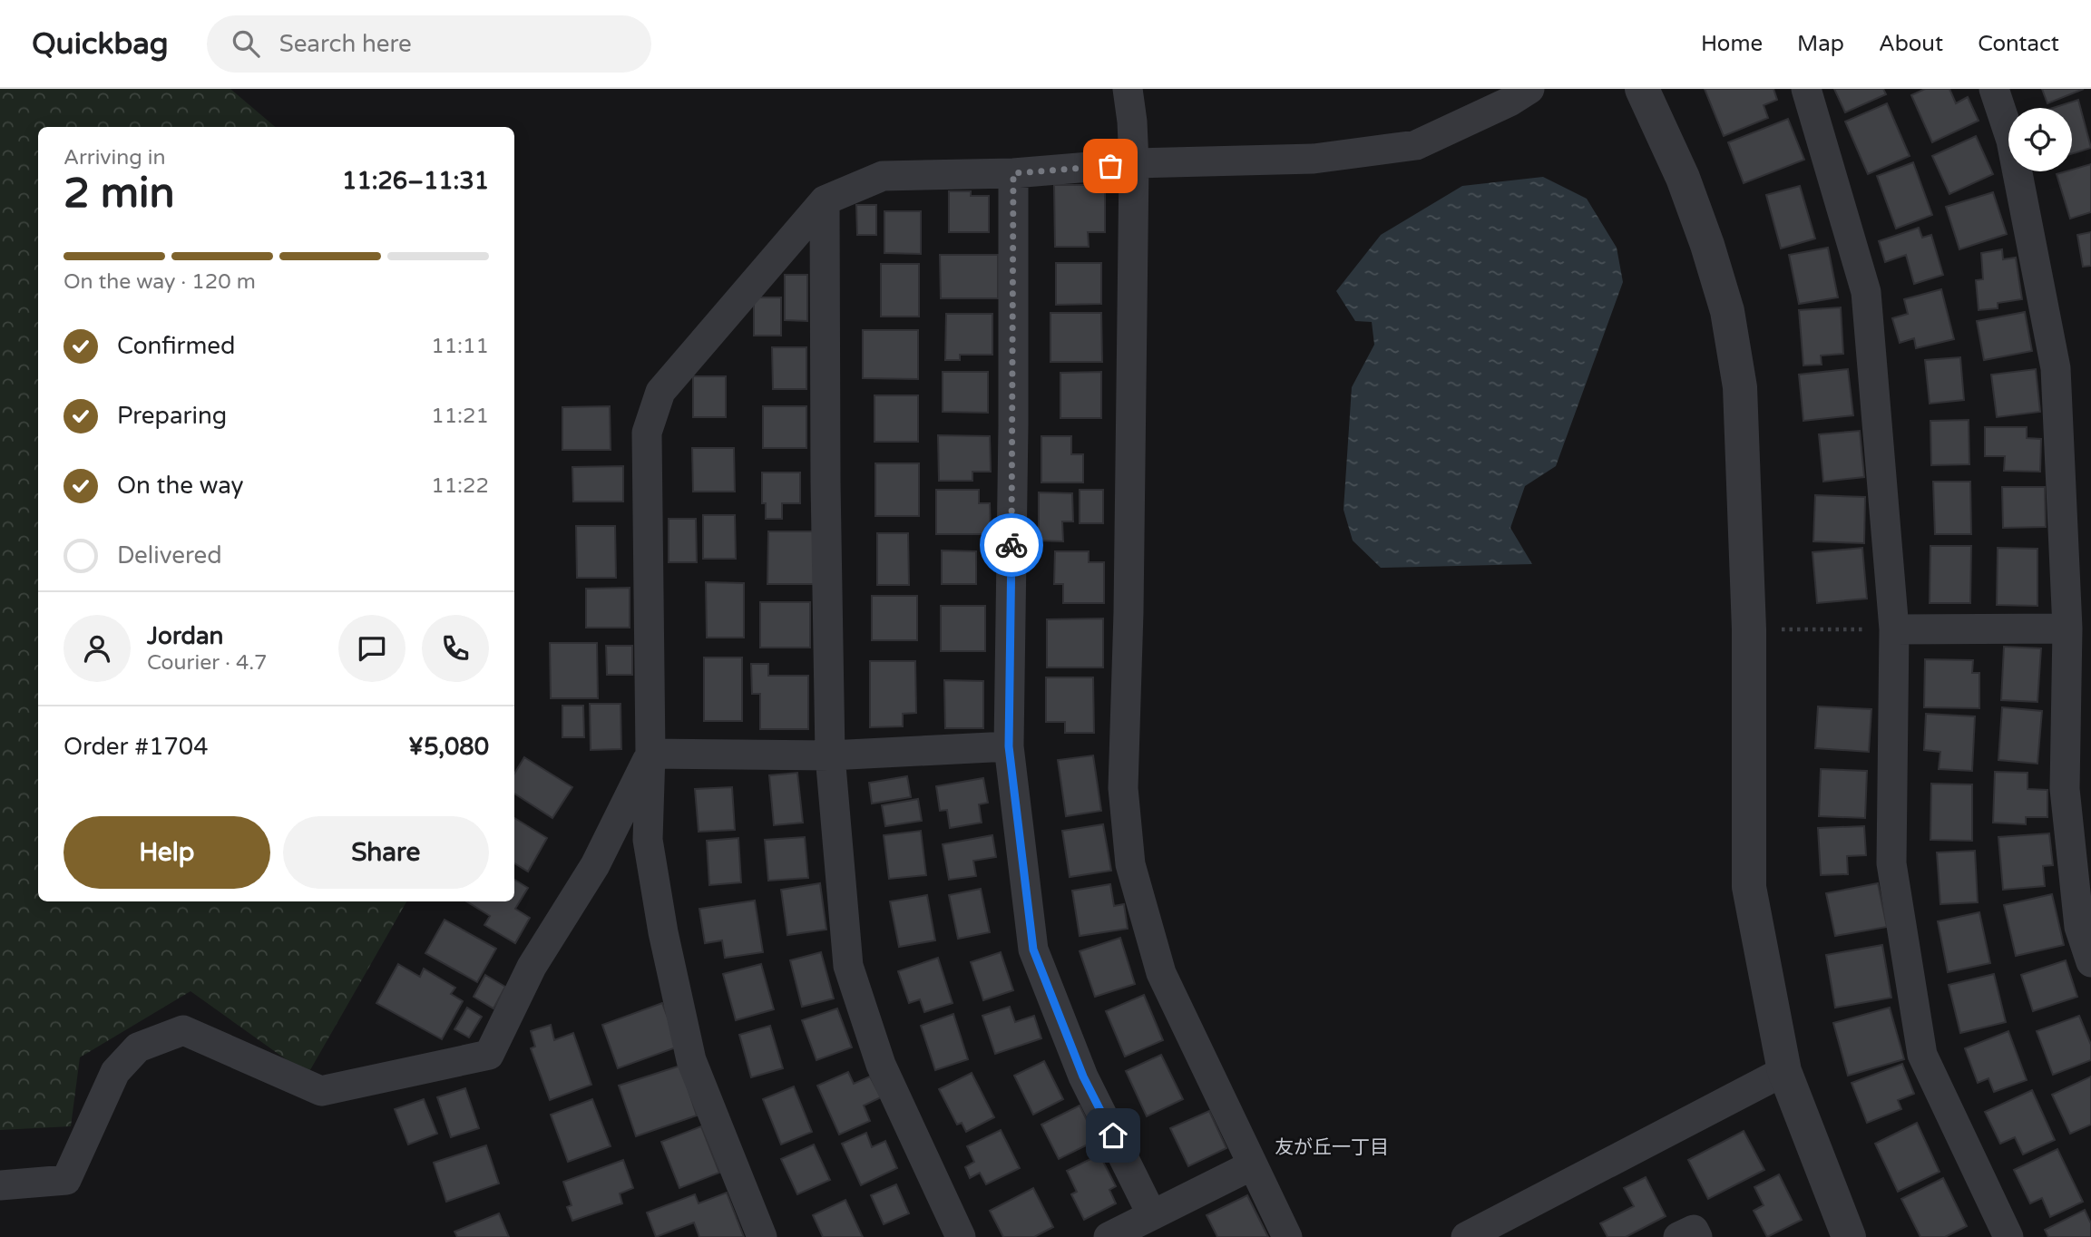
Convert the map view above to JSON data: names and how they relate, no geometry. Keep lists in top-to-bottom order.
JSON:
{
  "districts": ["友が丘一丁目"],
  "page": {
    "header": "Quickbag",
    "search": "Search here",
    "nav": [
      "Home",
      "Map",
      "About",
      "Contact"
    ],
    "heading": ["2 min", "Arriving in", "11:26–11:31"],
    "panel": [
      "Jordan",
      "Courier · 4.7",
      "Order #1704",
      "¥5,080"
    ],
    "bar": "On the way · 120 m",
    "list": [
      ["Confirmed", "11:11"],
      ["Preparing", "11:21"],
      ["On the way", "11:22"],
      "Delivered"
    ],
    "buttons": ["Help", "Share"]
  }
}
